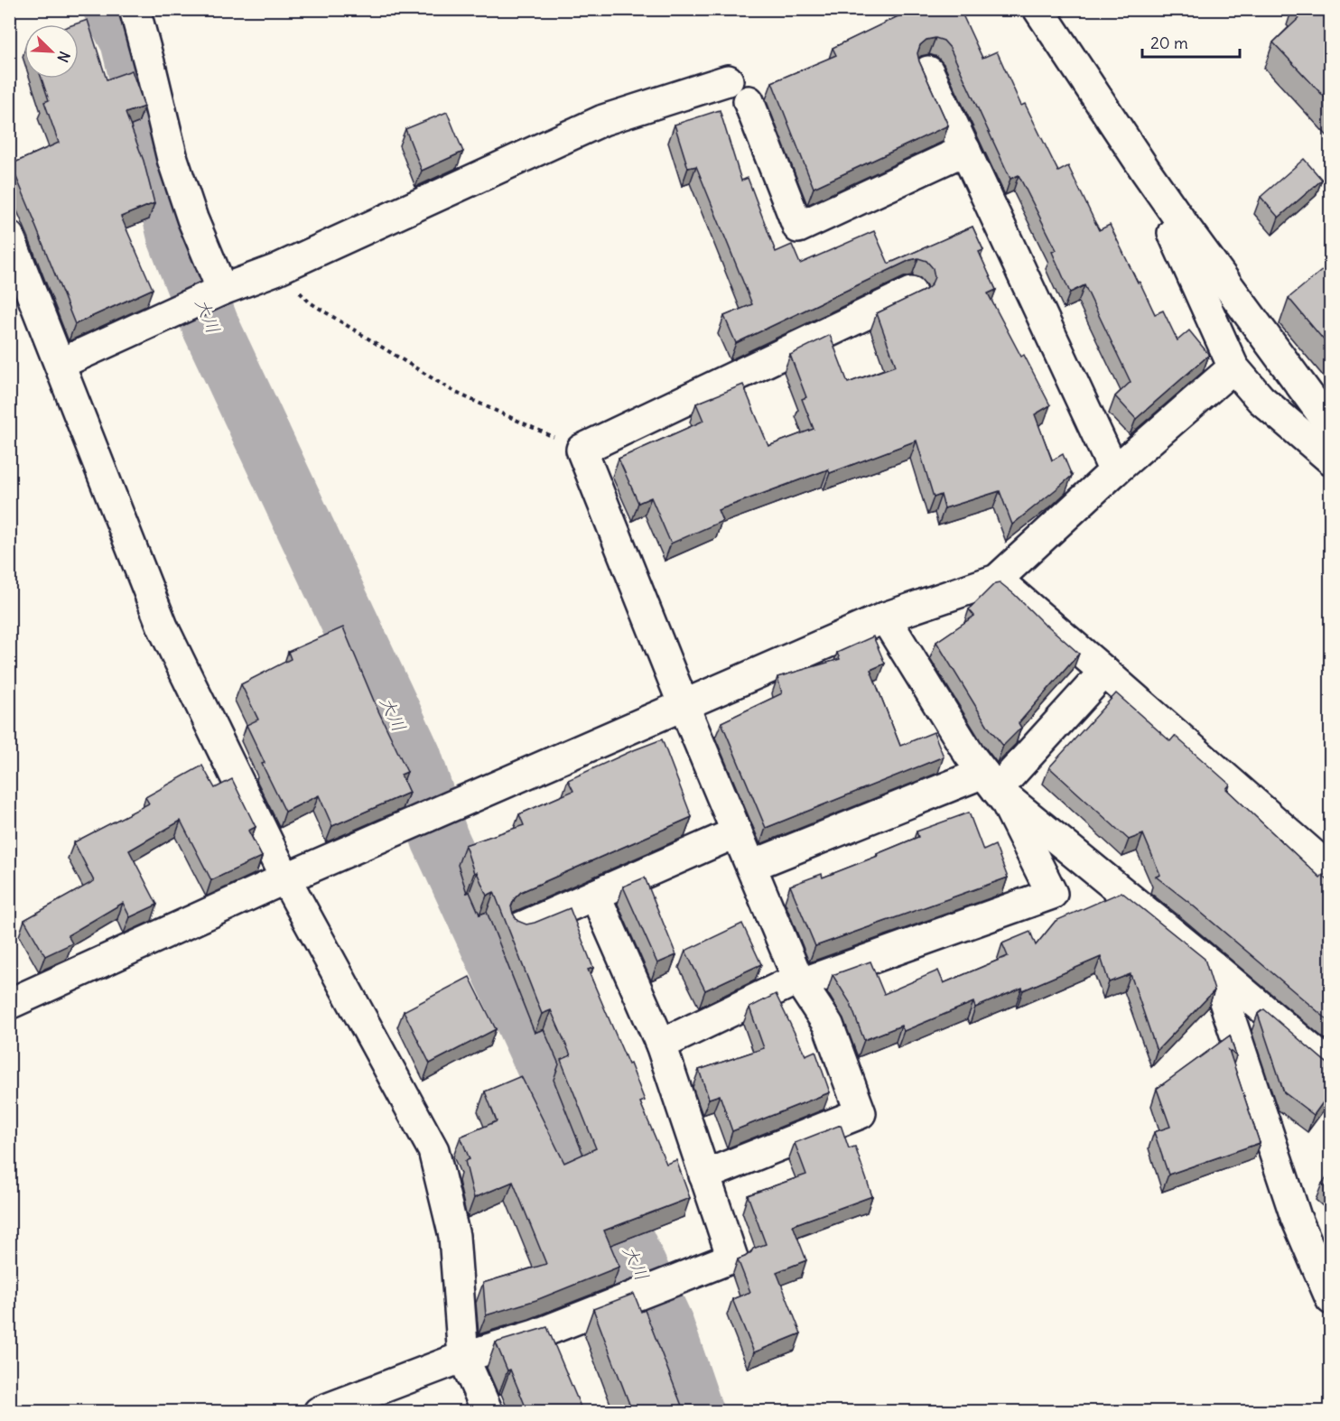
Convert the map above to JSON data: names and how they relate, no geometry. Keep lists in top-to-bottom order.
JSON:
{
  "water": ["大川"],
  "scale_bar": "20 m",
  "north": "bottom right"
}
